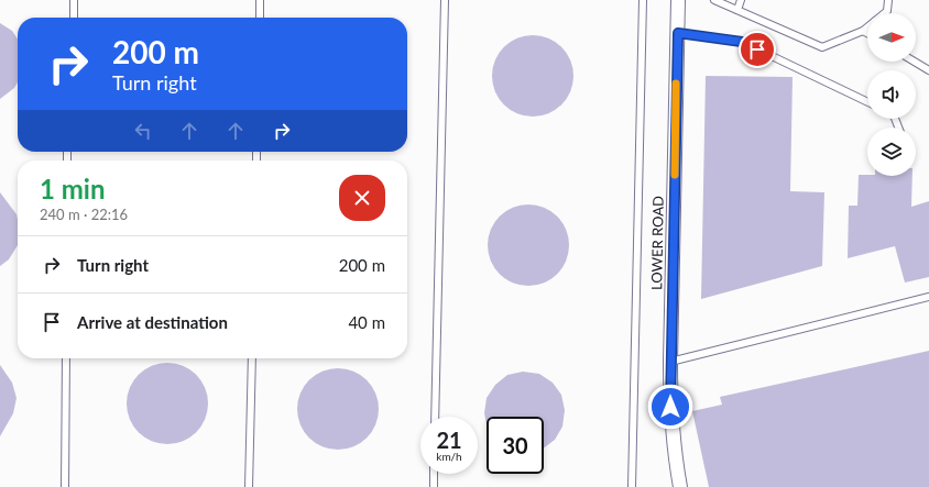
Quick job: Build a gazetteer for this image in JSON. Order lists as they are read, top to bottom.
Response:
{
  "streets": {
    "street": ["LOWER ROAD"]
  },
  "north": "right",
  "page": {
    "turn": ["200 m", "Turn right"],
    "heading": ["1 min", "240 m · 22:16"],
    "list": [
      {
        "name": "Turn right",
        "value": "200 m"
      },
      {
        "name": "Arrive at destination",
        "value": "40 m"
      }
    ],
    "speed": "21 km/h",
    "limit": "30"
  }
}
